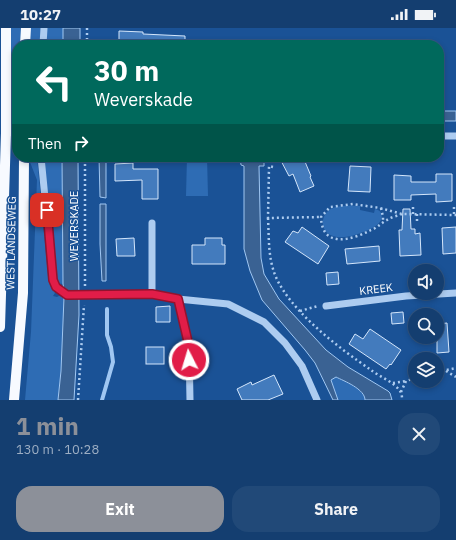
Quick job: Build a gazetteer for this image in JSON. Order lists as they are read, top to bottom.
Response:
{
  "streets": {
    "main road": ["WESTLANDSEWEG"],
    "street": ["WEVERSKADE", "KREEK"]
  },
  "page": {
    "status": "10:27",
    "turn": ["30 m", "Weverskade"],
    "then": "Then",
    "heading": ["1 min", "130 m · 10:28"],
    "buttons": ["Exit", "Share"]
  }
}
